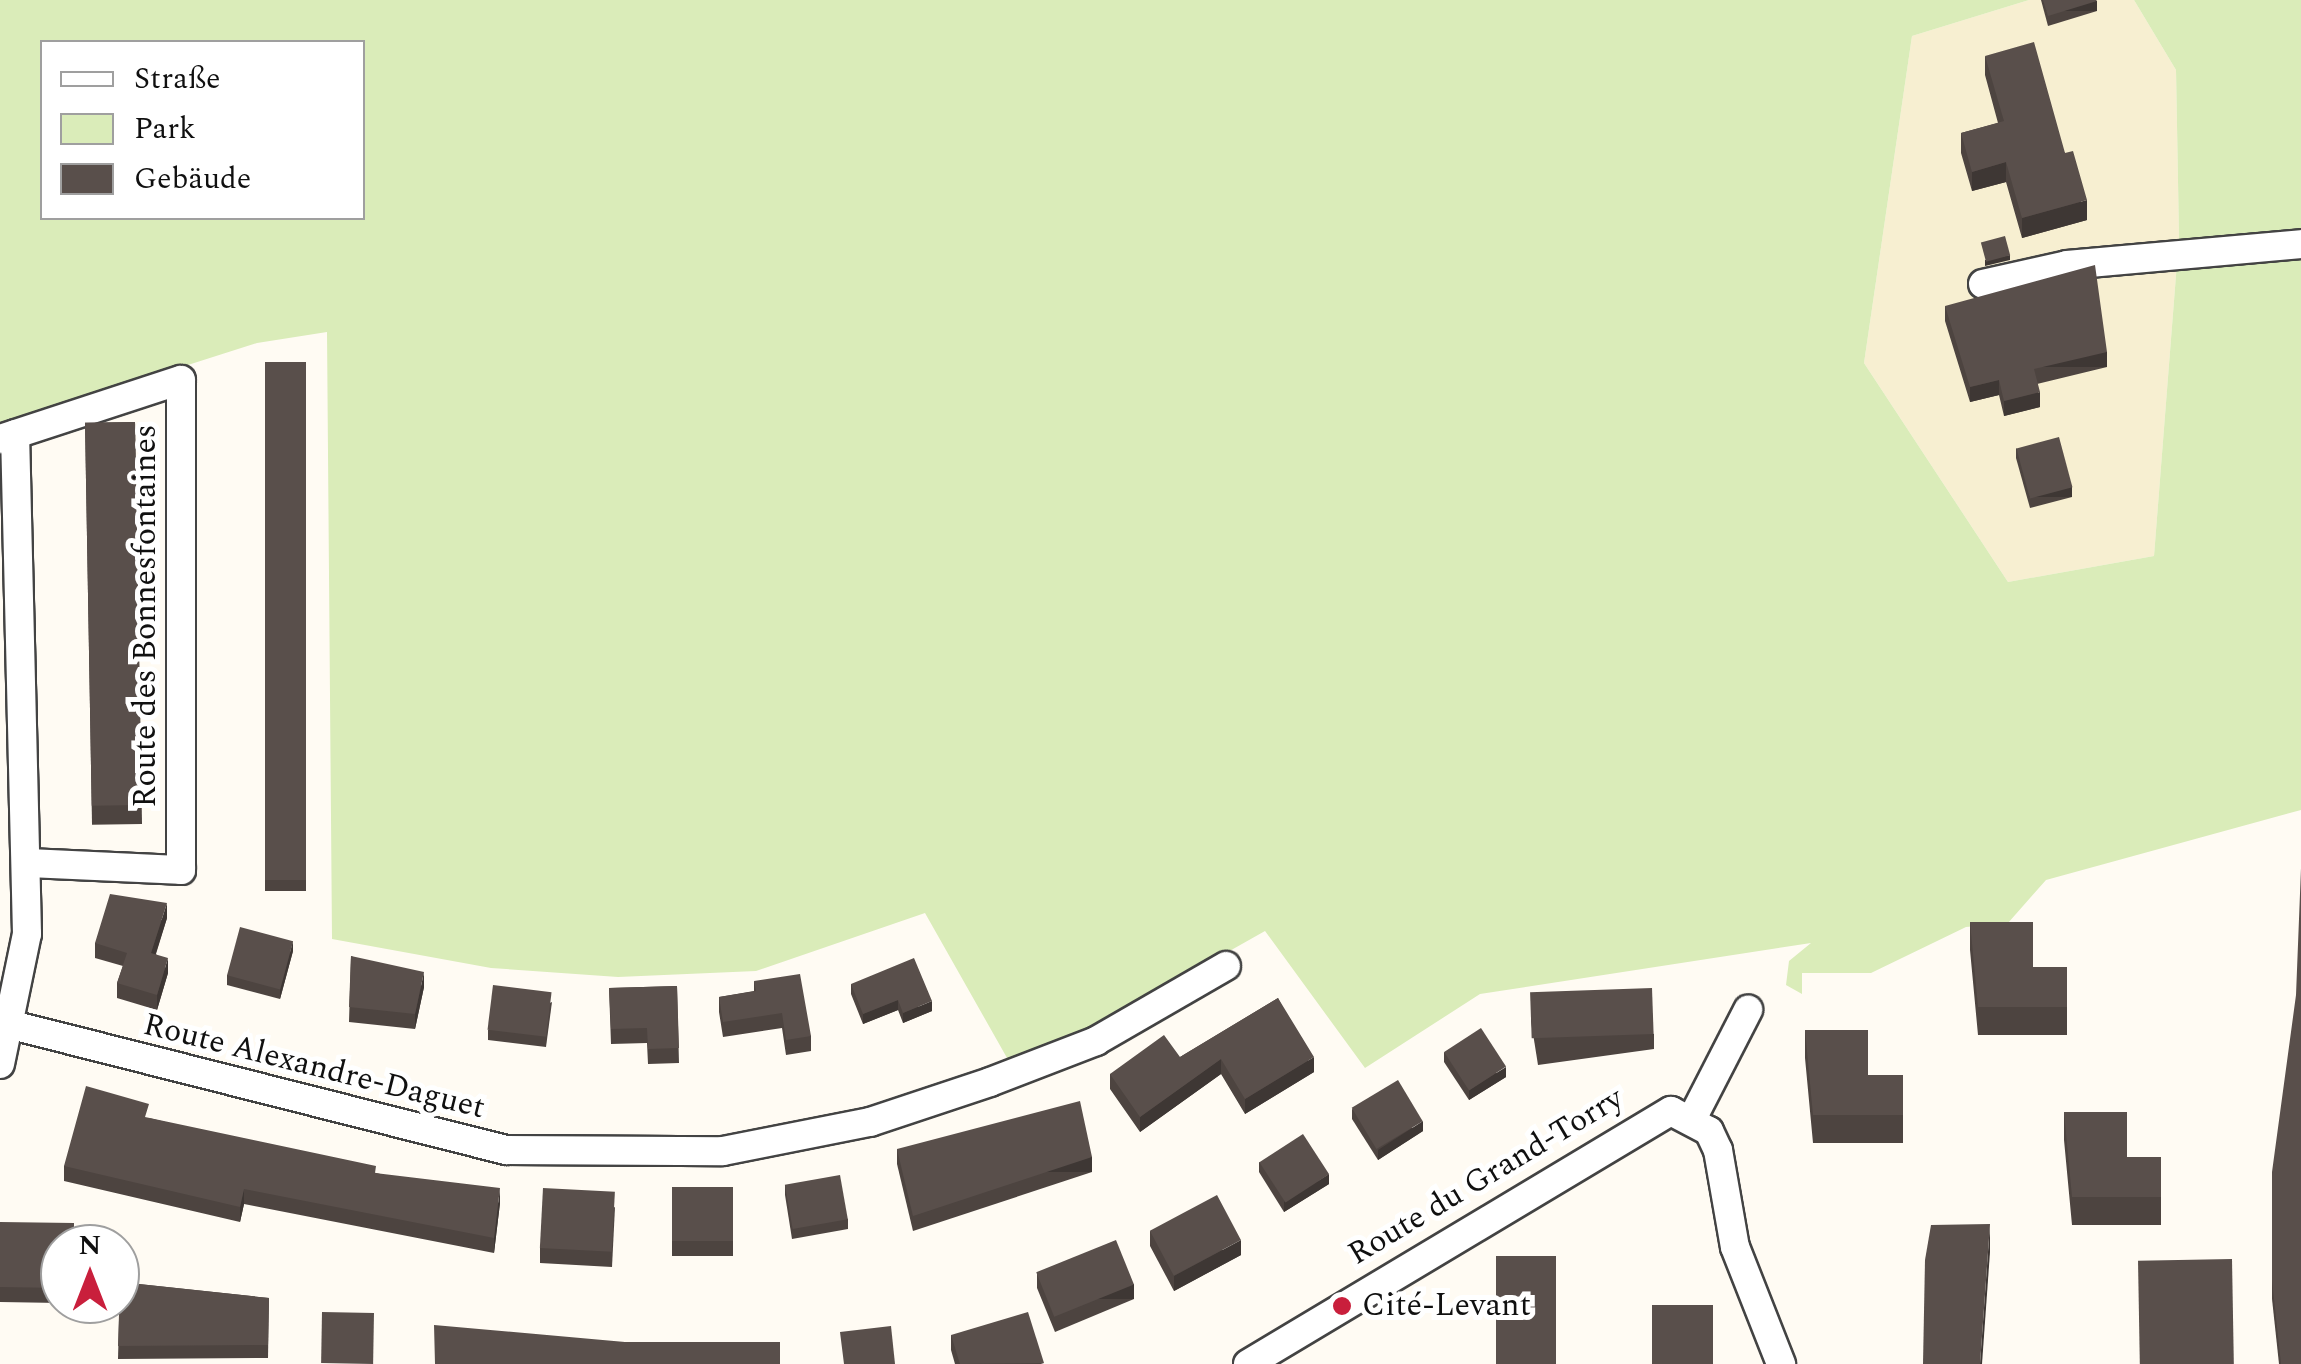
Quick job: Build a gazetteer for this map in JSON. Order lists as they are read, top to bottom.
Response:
{
  "streets": {
    "street": ["Route des Bonnesfontaines", "Route Alexandre-Daguet", "Route du Grand-Torry"]
  },
  "crossings": [
    ["Route des Bonnesfontaines", "Route Alexandre-Daguet"]
  ],
  "places": ["Cité-Levant"],
  "legend": ["Straße", "Park", "Gebäude"],
  "north": "top"
}
